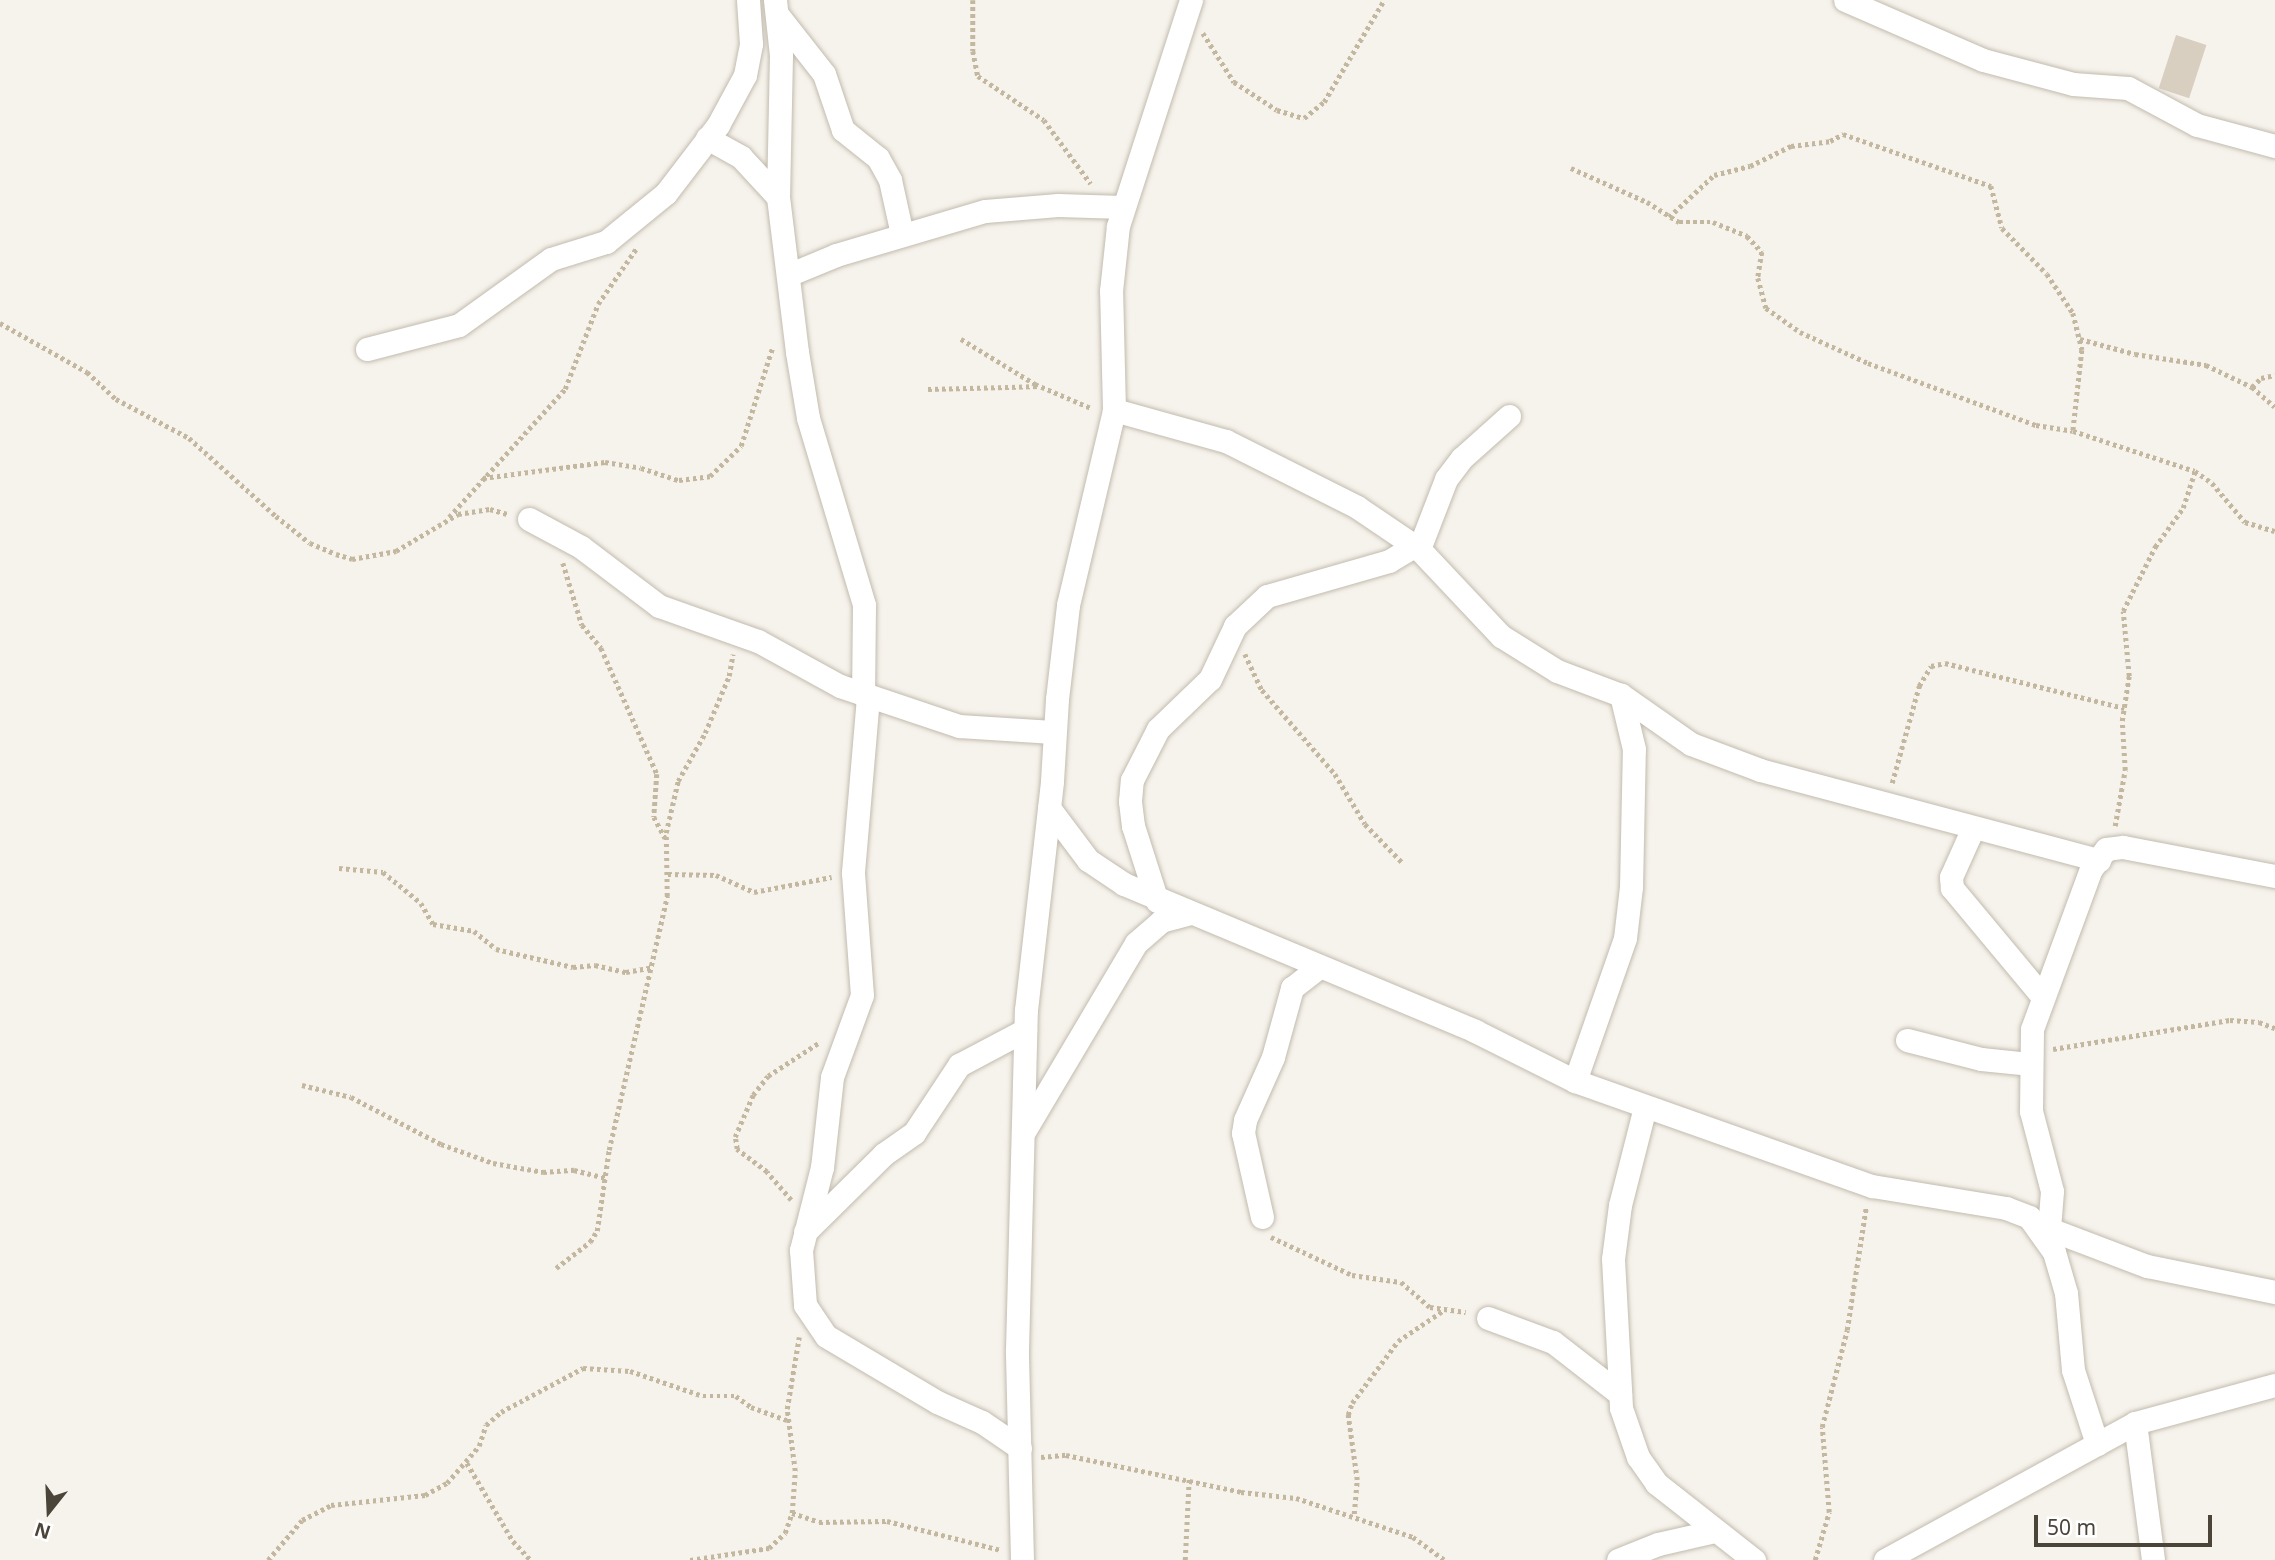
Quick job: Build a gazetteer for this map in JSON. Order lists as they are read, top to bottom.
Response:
{
  "scale_bar": "50 m",
  "north": "bottom"
}
